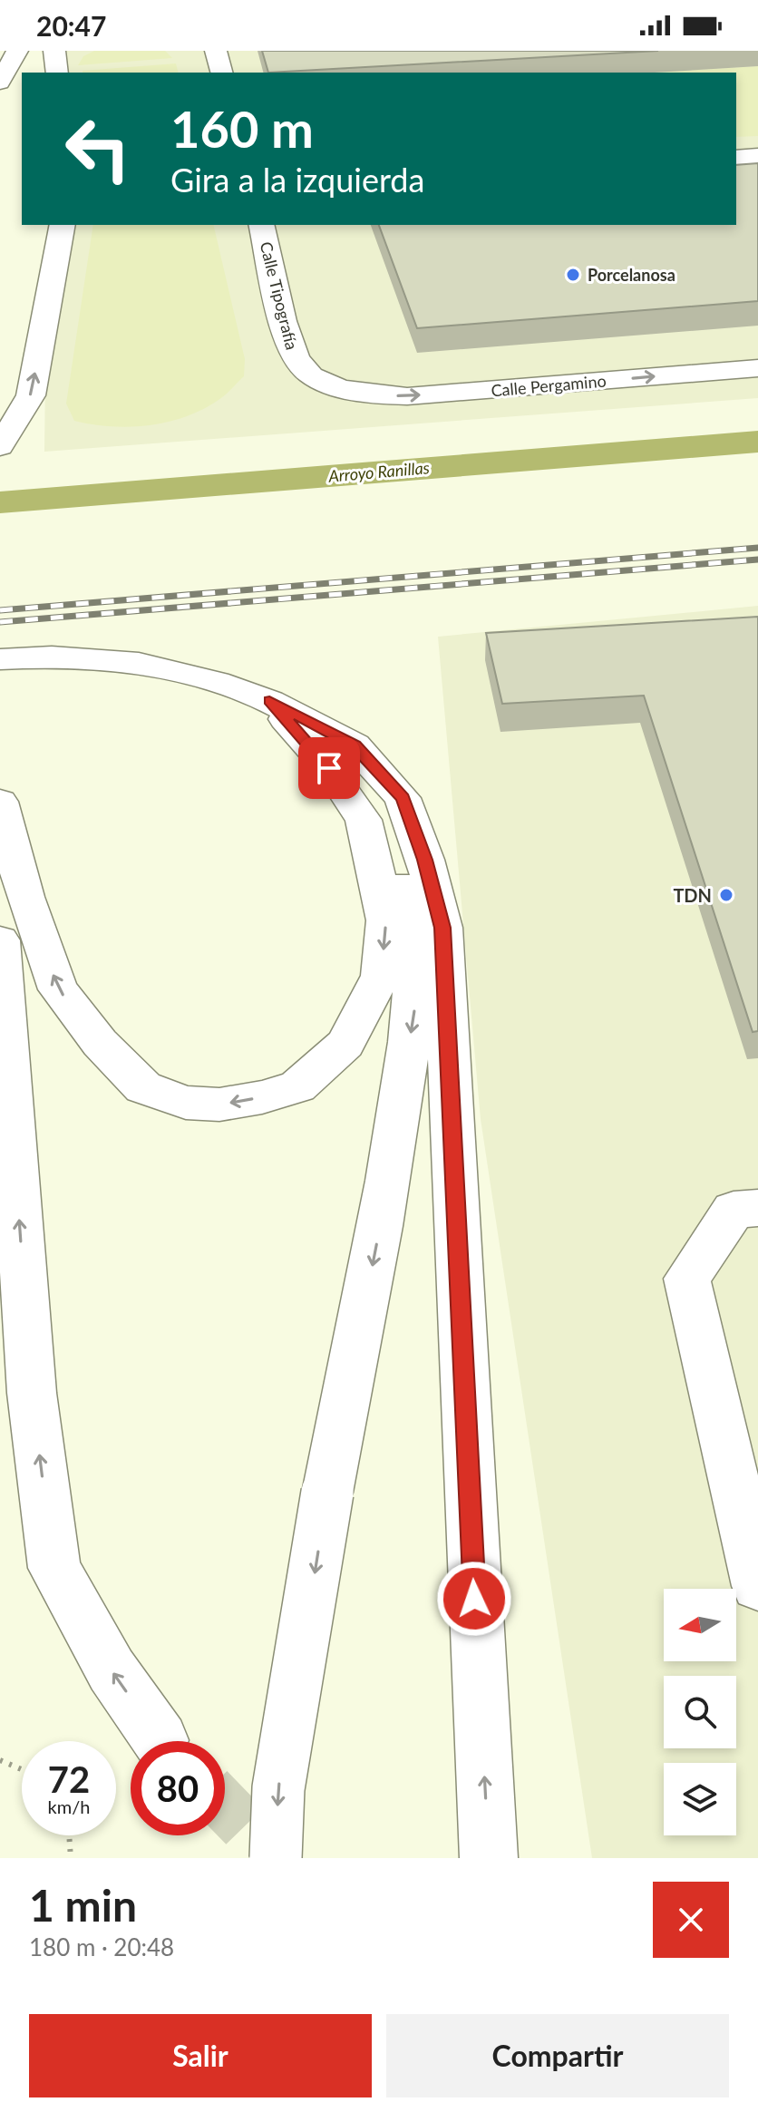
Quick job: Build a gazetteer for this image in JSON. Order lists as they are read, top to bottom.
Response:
{
  "streets": {
    "main road": ["Calle Tipografía", "Calle Pergamino"]
  },
  "crossings": [
    ["Calle Tipografía", "Calle Pergamino"]
  ],
  "one_way": ["Calle Pergamino"],
  "water": ["Arroyo Ranillas"],
  "places": ["Porcelanosa", "TDN"],
  "north": "left",
  "page": {
    "status": "20:47",
    "turn": ["160 m", "Gira a la izquierda"],
    "speed": "72 km/h",
    "limit": "80",
    "heading": ["1 min", "180 m · 20:48"],
    "buttons": ["Salir", "Compartir"]
  }
}
